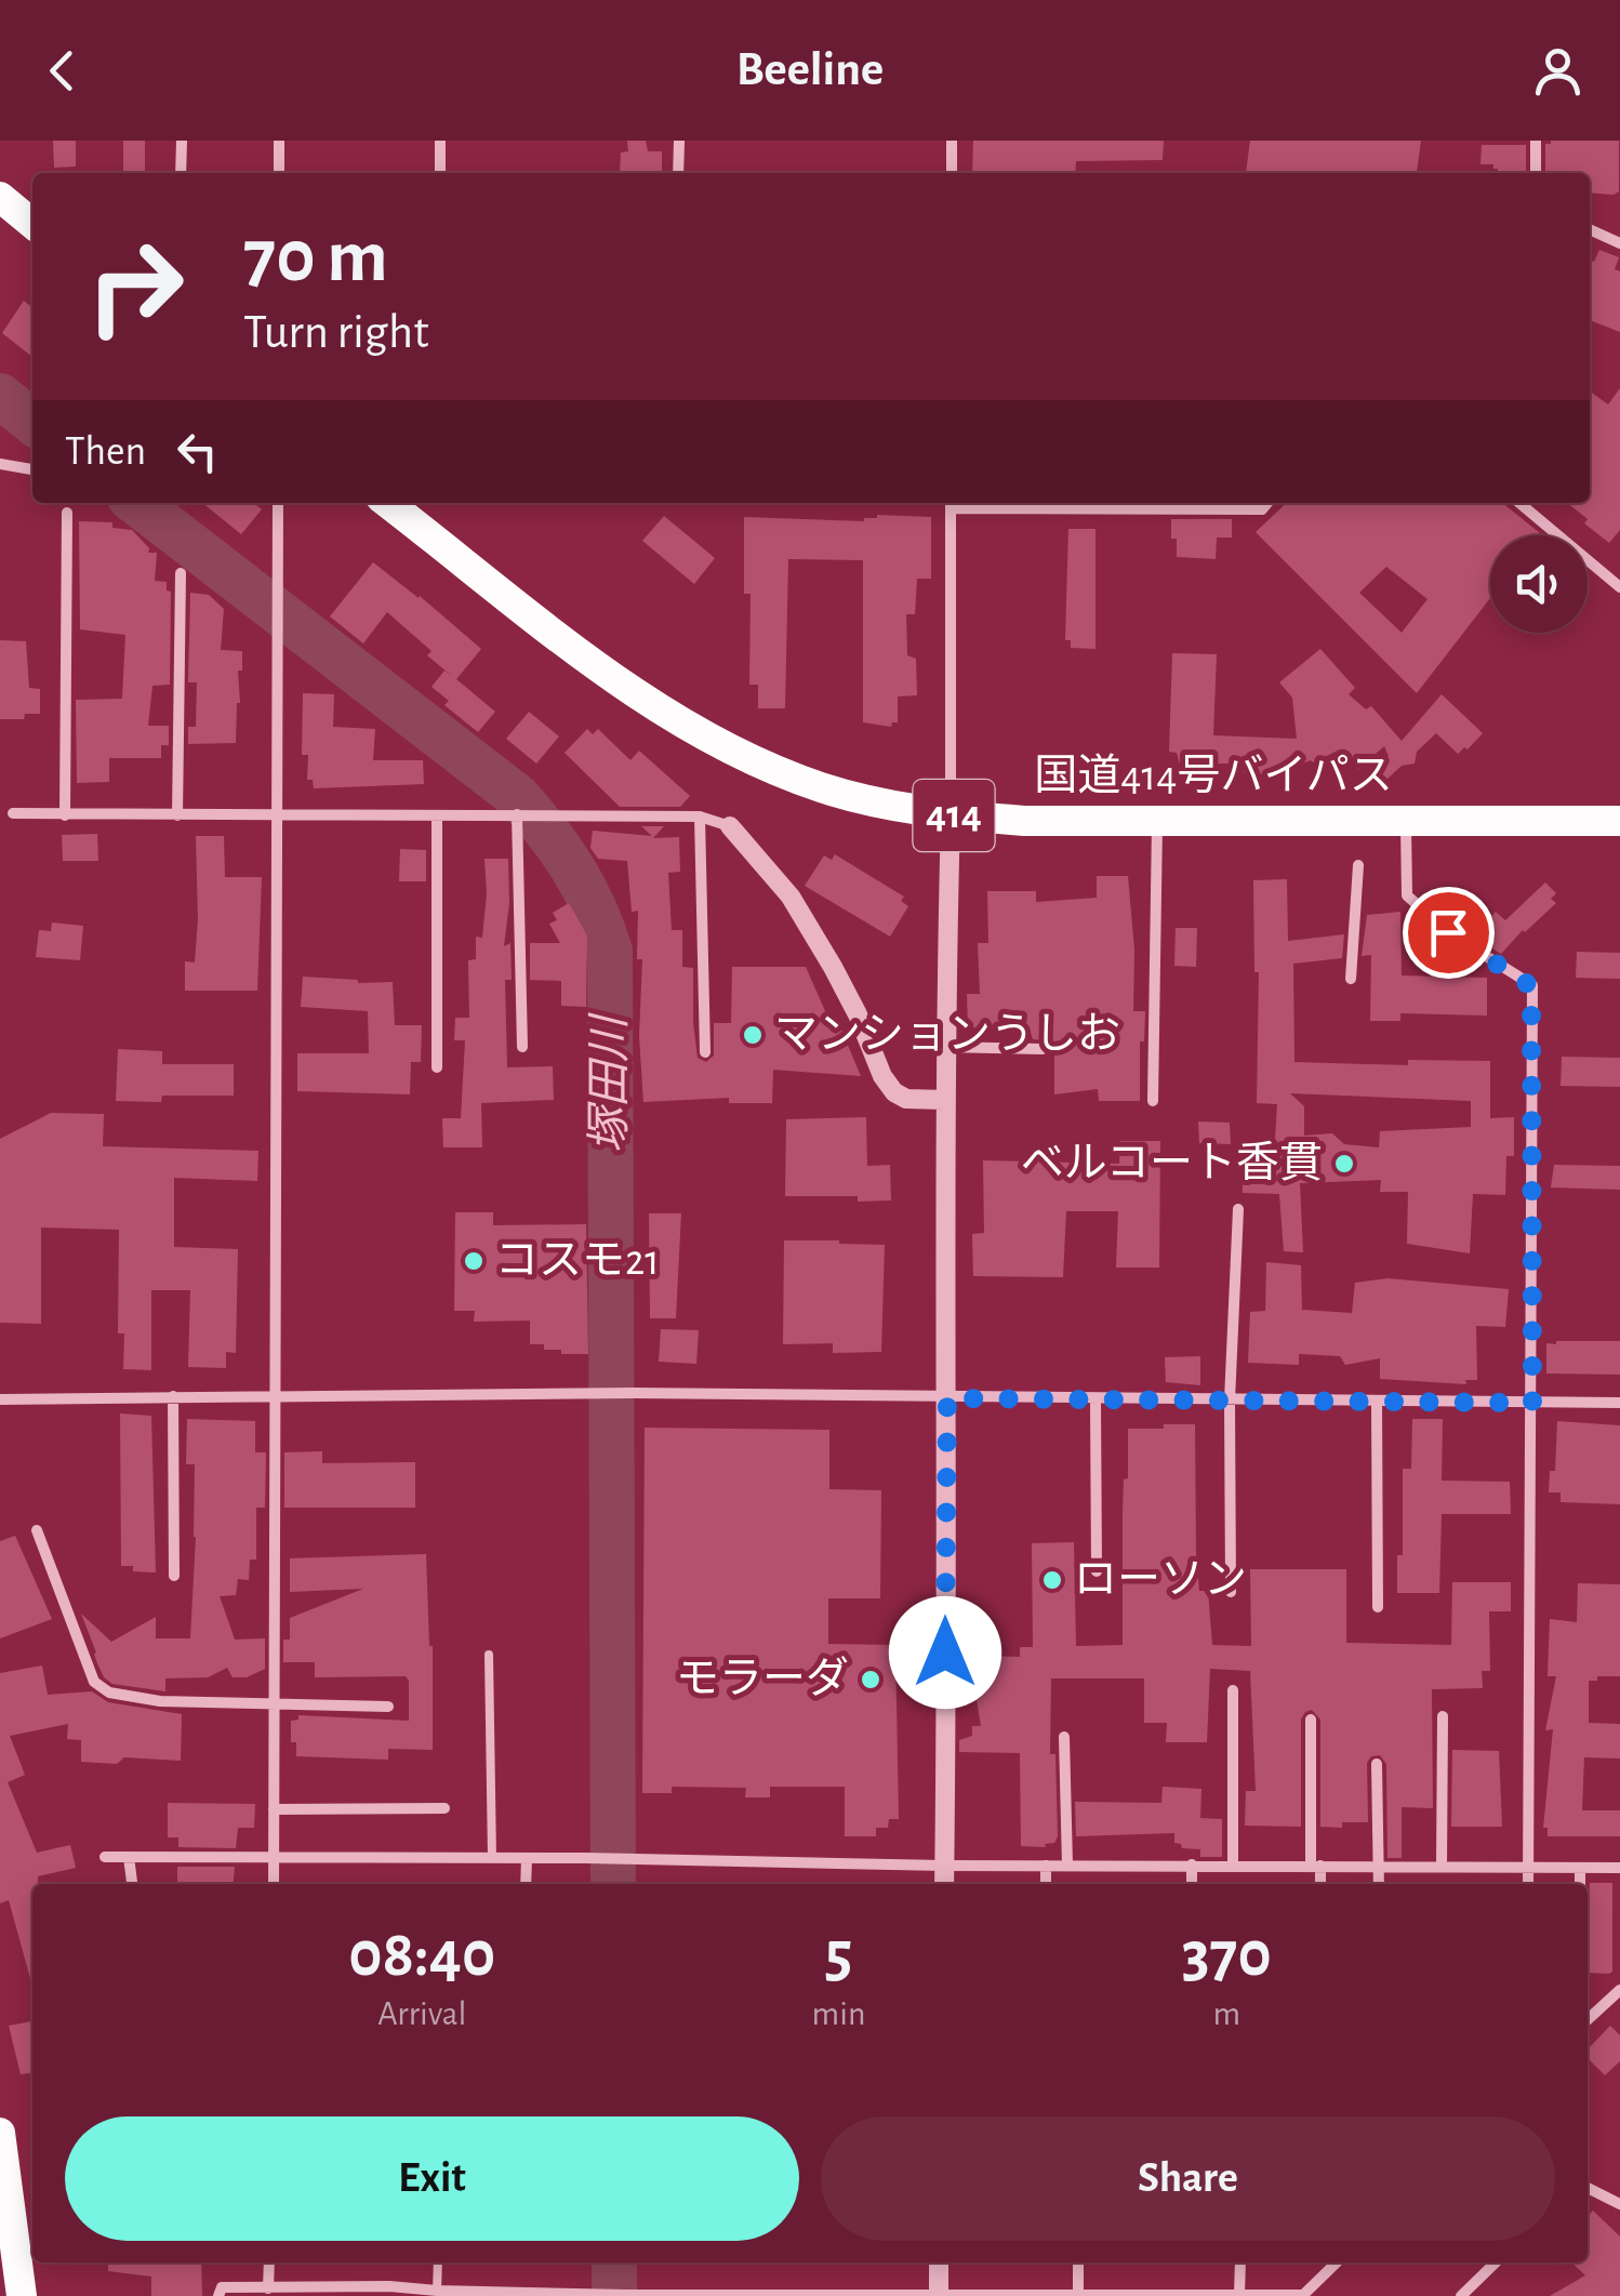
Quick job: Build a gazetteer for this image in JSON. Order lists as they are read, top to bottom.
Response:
{
  "streets": {
    "highway": ["国道414号バイパス", "414"]
  },
  "water": ["塚田川"],
  "places": [
    "マンションうしお",
    "ベルコート香貫",
    "コスモ21",
    "ローソン",
    "モラーダ"
  ],
  "page": {
    "header": "Beeline",
    "turn": ["70 m", "Turn right"],
    "then": "Then",
    "eta": [
      "08:40",
      "Arrival",
      "5",
      "min",
      "370",
      "m"
    ],
    "buttons": ["Exit", "Share"]
  }
}
